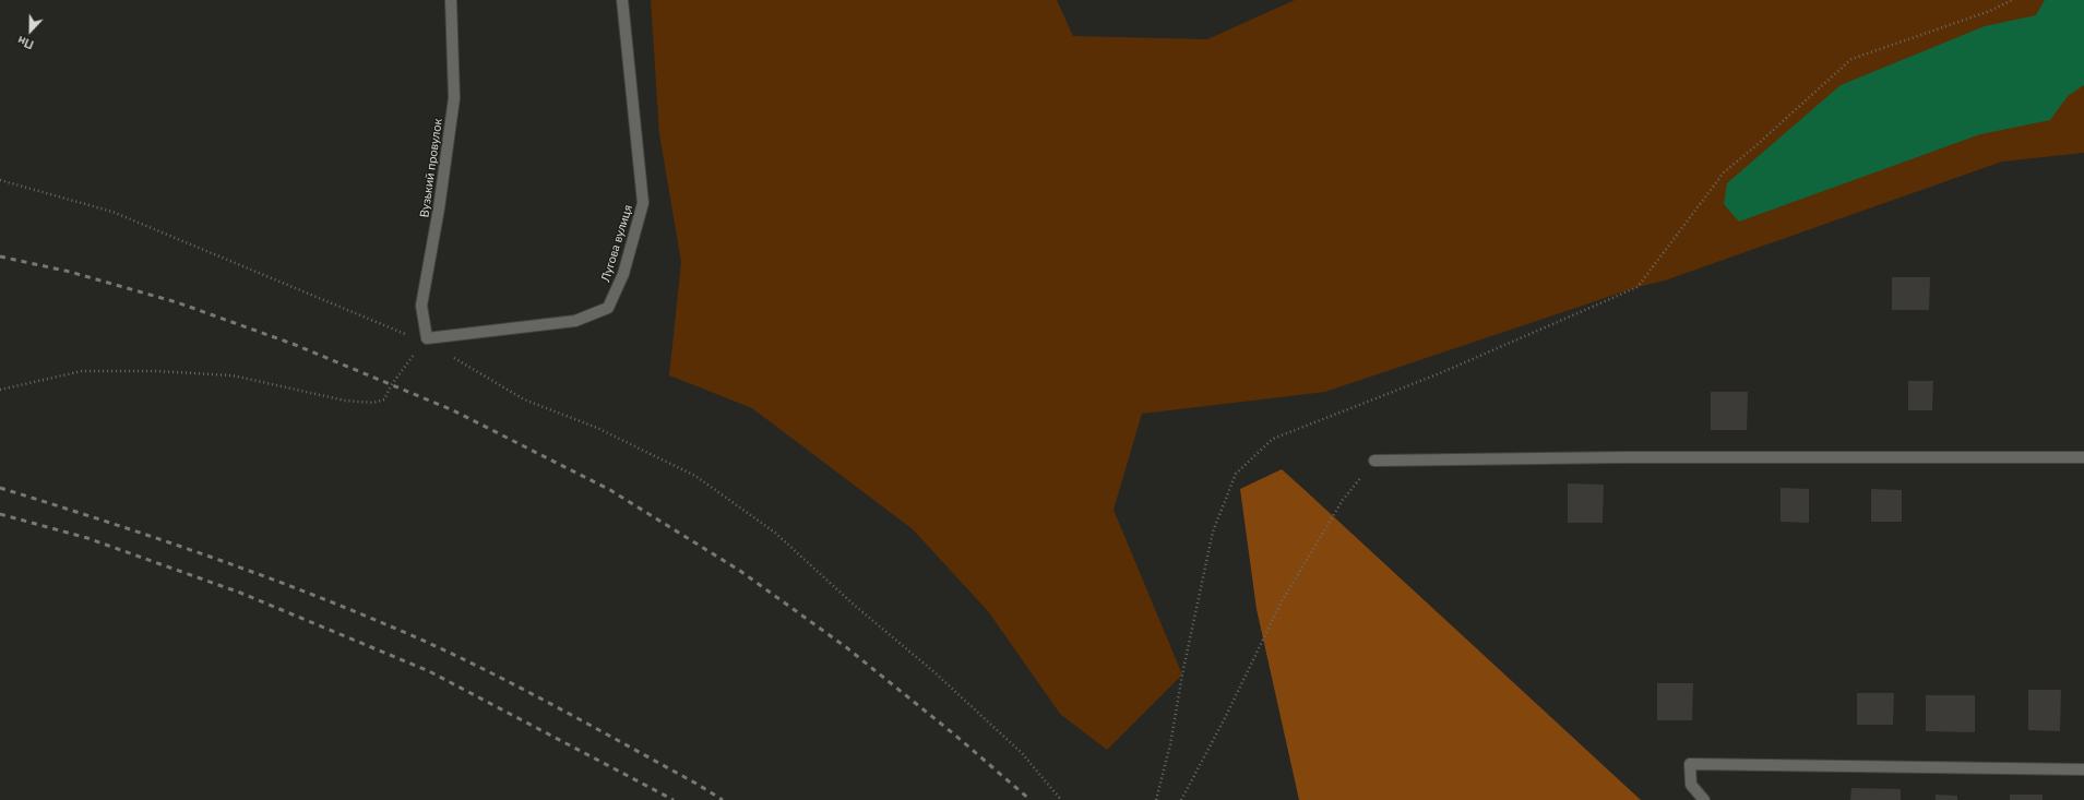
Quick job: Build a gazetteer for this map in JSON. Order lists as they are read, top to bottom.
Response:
{
  "streets": {
    "street": ["Вузький провулок", "Лугова вулиця"]
  },
  "crossings": [
    ["Вузький провулок", "Лугова вулиця"]
  ],
  "north": "bottom"
}
